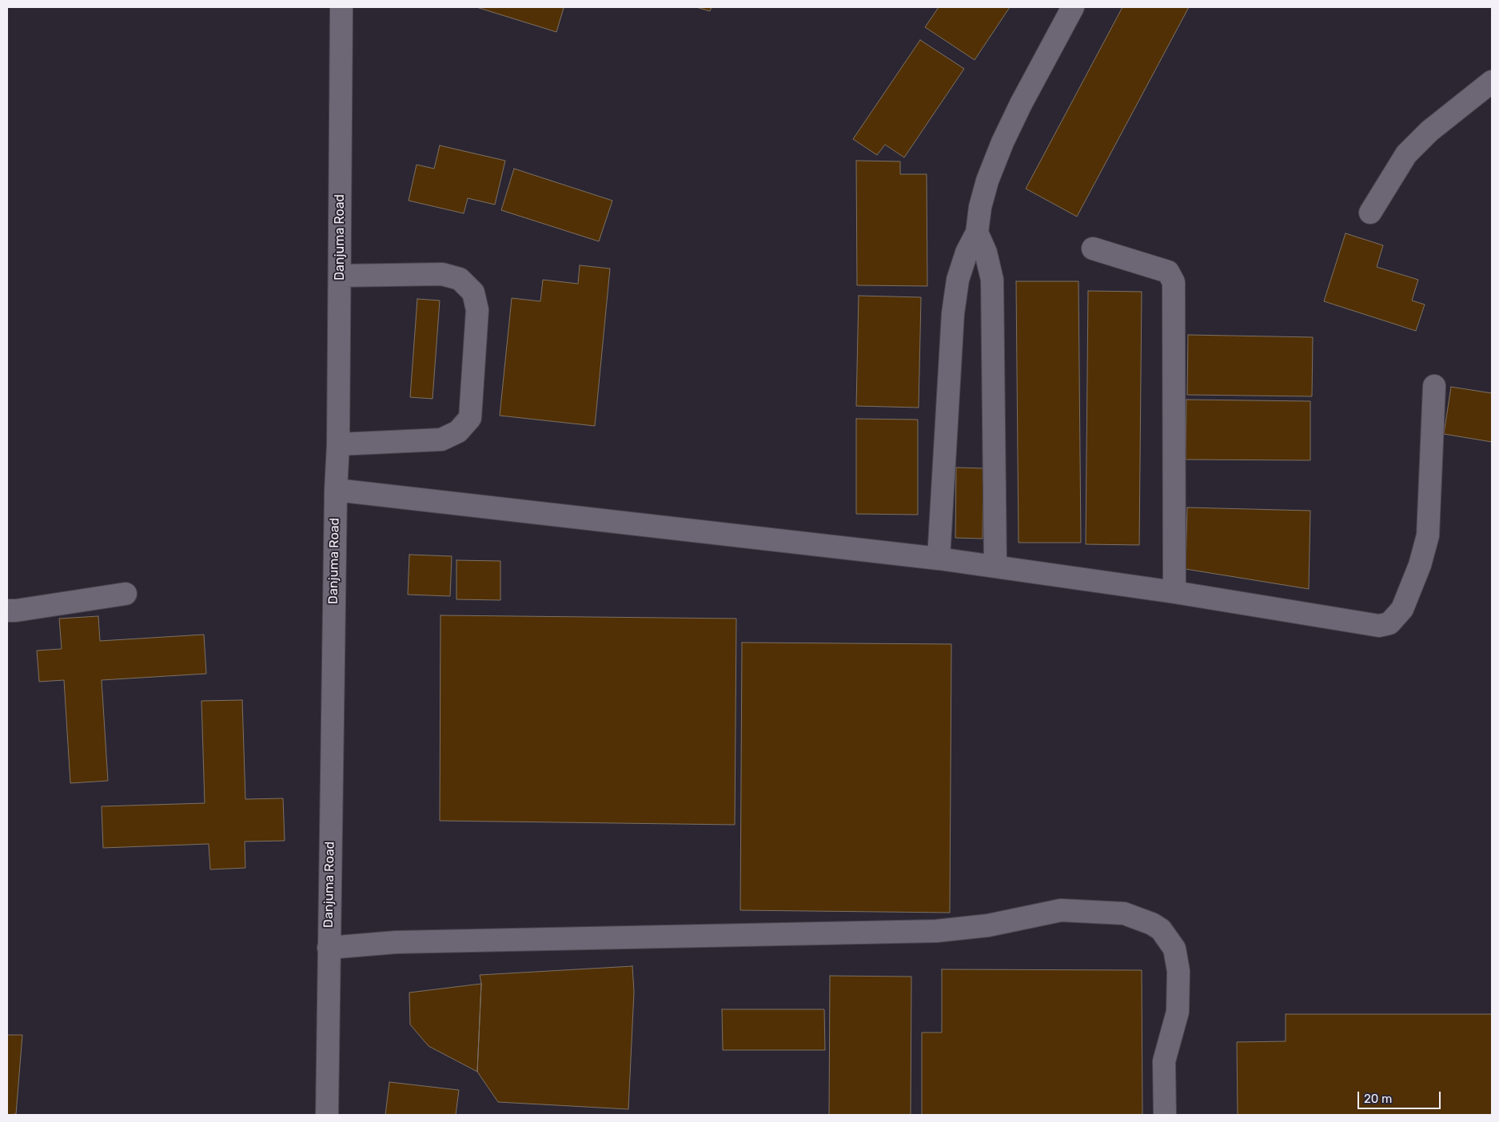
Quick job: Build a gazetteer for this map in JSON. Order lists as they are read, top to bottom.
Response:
{
  "streets": {
    "street": ["Danjuma Road"]
  },
  "scale_bar": "20 m"
}
